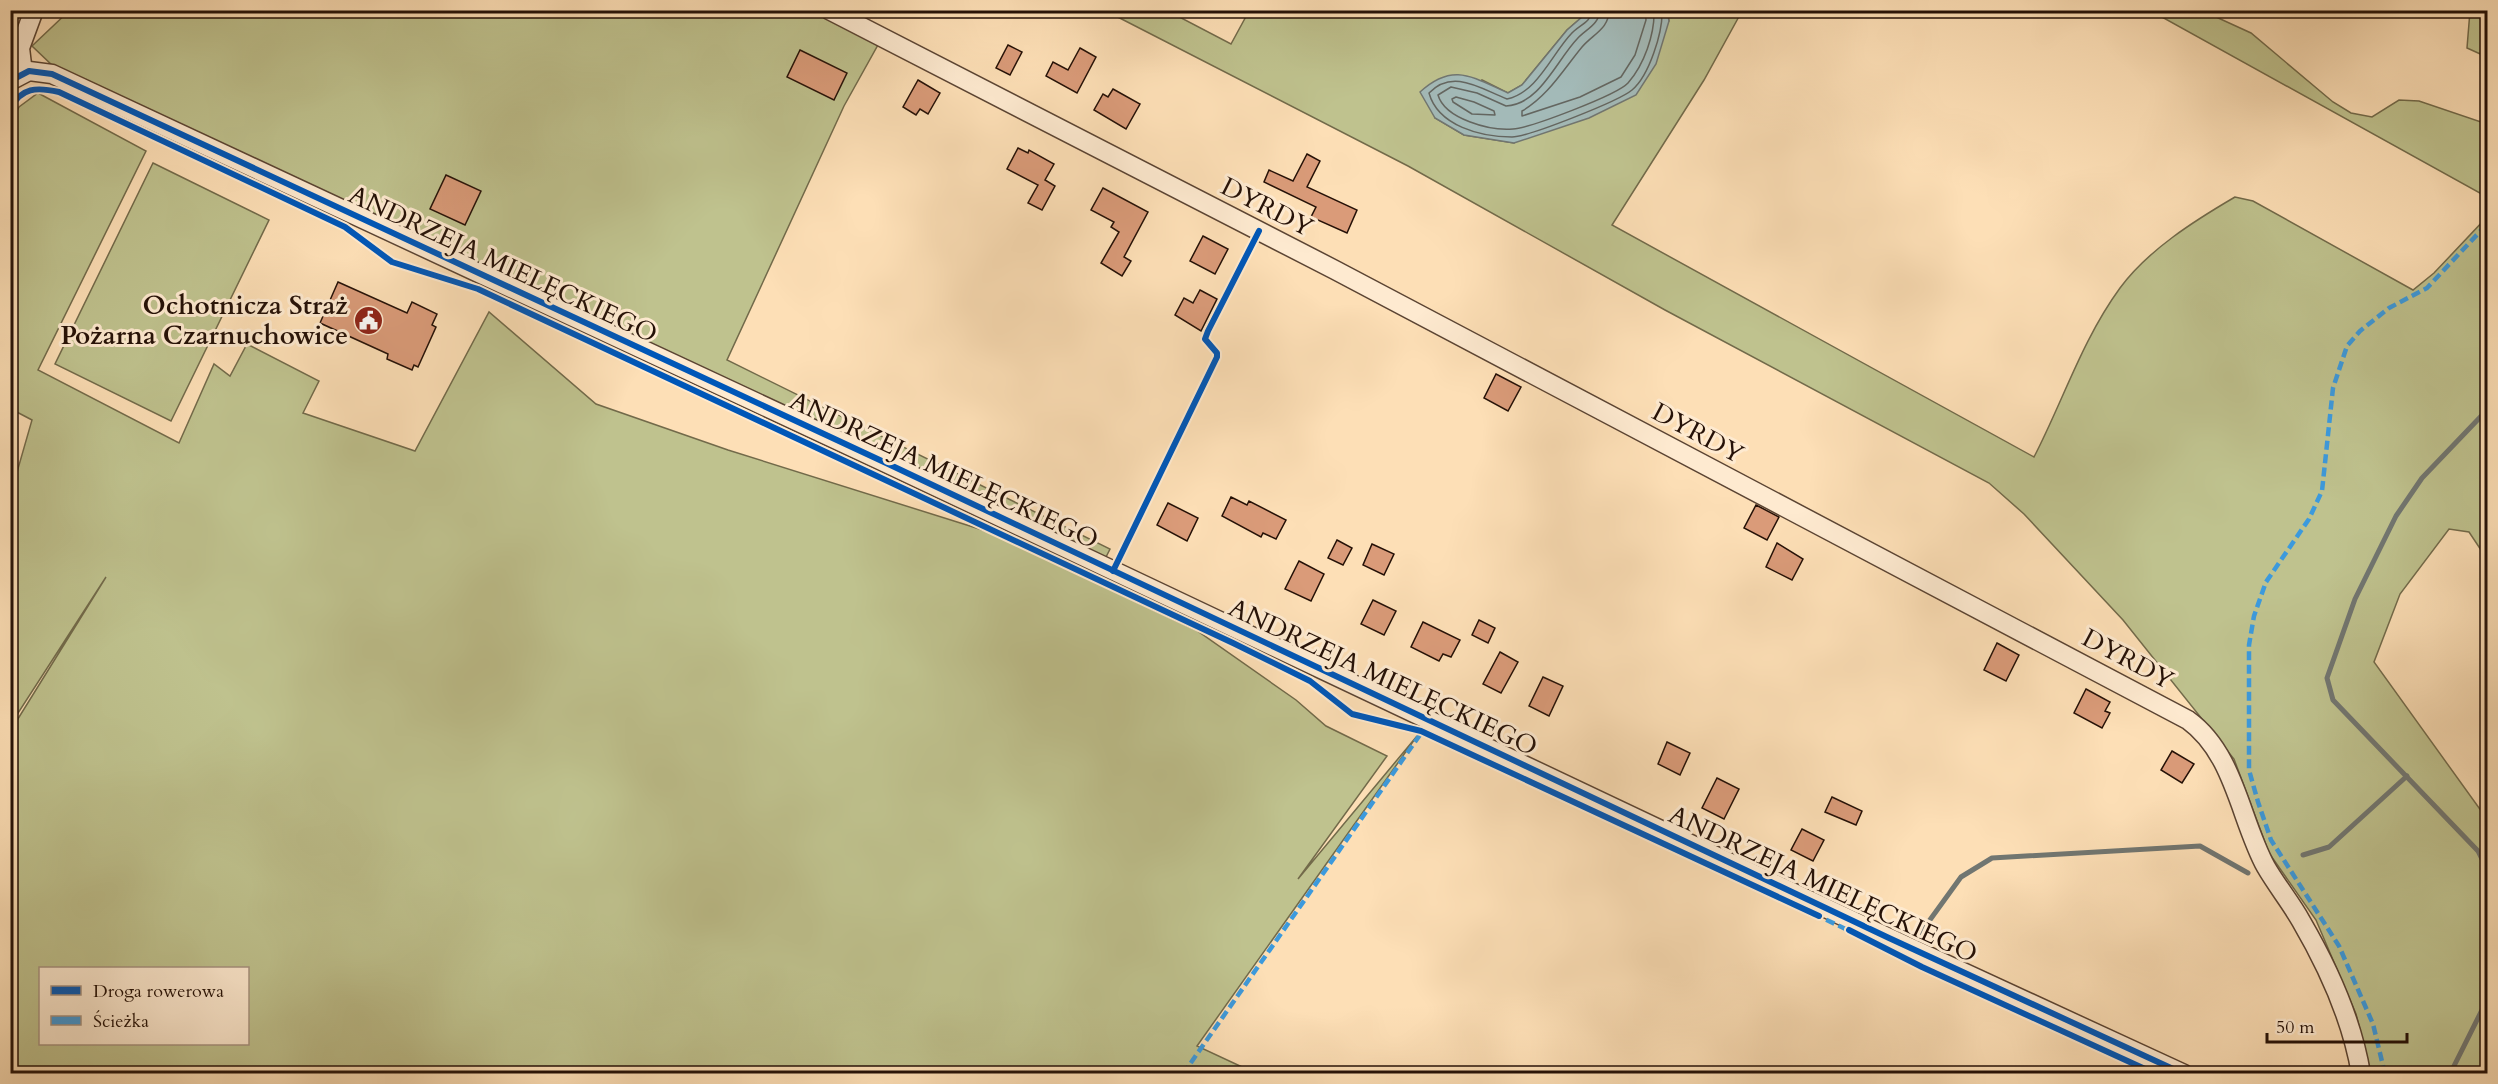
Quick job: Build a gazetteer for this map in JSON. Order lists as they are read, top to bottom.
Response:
{
  "streets": {
    "street": ["DYRDY", "ANDRZEJA MIELĘCKIEGO"]
  },
  "places": {
    "public building": ["Ochotnicza Straż Pożarna Czarnuchowice"]
  },
  "legend": ["Droga rowerowa", "Ścieżka"],
  "scale_bar": "50 m"
}
